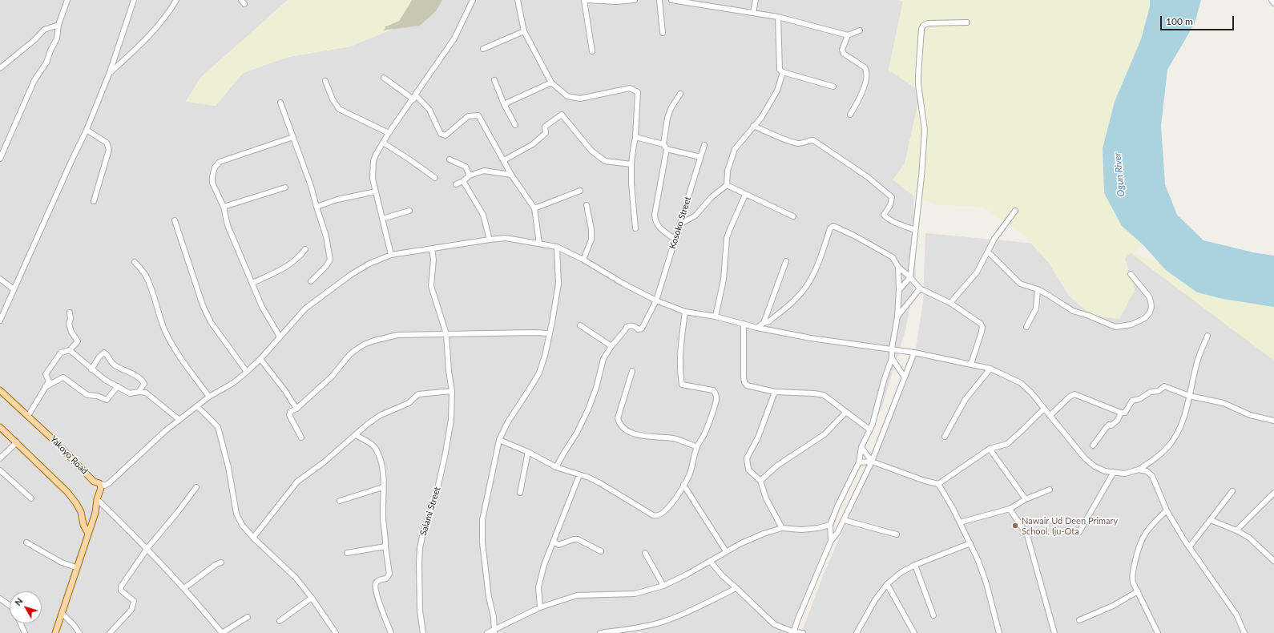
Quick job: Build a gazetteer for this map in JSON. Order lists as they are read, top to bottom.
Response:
{
  "streets": {
    "main road": ["Yakoyo Road"],
    "street": ["Kosoko Street", "Salami Street"]
  },
  "water": ["Ogun River"],
  "places": ["Nawair Ud Deen Primary School, Iju-Ota"],
  "scale_bar": "100 m",
  "north": "top left"
}
